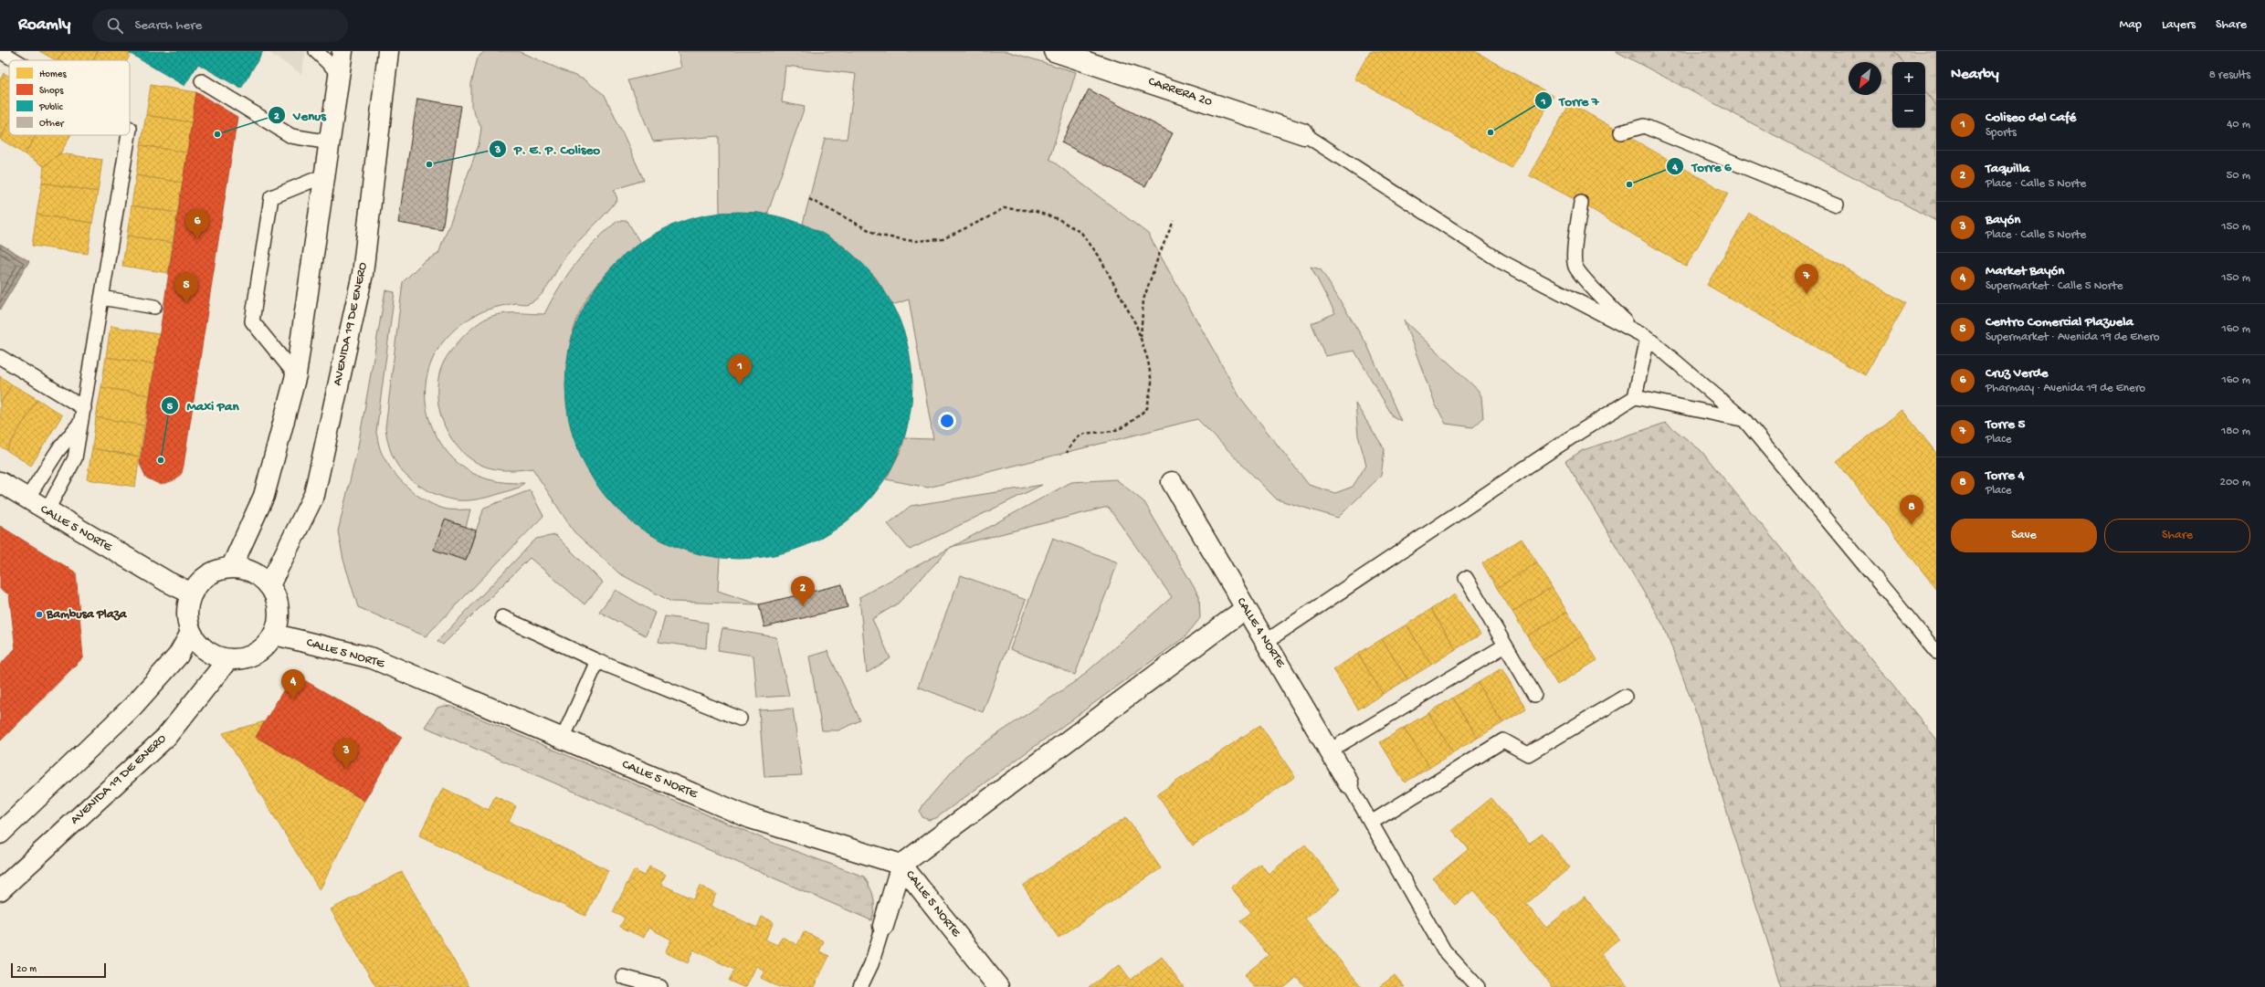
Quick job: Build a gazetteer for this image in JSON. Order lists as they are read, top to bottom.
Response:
{
  "streets": {
    "street": [
      "CARRERA 20",
      "AVENIDA 19 DE ENERO",
      "CALLE 5 NORTE",
      "CALLE 4 NORTE"
    ]
  },
  "crossings": [
    ["AVENIDA 19 DE ENERO", "CALLE 5 NORTE"]
  ],
  "places": [
    "Torre 7",
    "Venus",
    "P. E. P. Coliseo",
    "Torre 6",
    "Maxi Pan",
    "Bambusa Plaza"
  ],
  "legend": [
    "Homes",
    "Shops",
    "Public",
    "Other"
  ],
  "scale_bar": "20 m",
  "north": "bottom left",
  "page": {
    "header": "Roamly",
    "search": "Search here",
    "nav": ["Map", "Layers", "Share"],
    "heading": ["Nearby", "8 results"],
    "map_buttons": ["+", "−"],
    "list": [
      {
        "mark": "1",
        "name": "Coliseo del Café",
        "note": "Sports",
        "value": "40 m"
      },
      {
        "mark": "2",
        "name": "Taquilla",
        "note": "Place · Calle 5 Norte",
        "value": "50 m"
      },
      {
        "mark": "3",
        "name": "Bayón",
        "note": "Place · Calle 5 Norte",
        "value": "150 m"
      },
      {
        "mark": "4",
        "name": "Market Bayón",
        "note": "Supermarket · Calle 5 Norte",
        "value": "150 m"
      },
      {
        "mark": "5",
        "name": "Centro Comercial Plazuela",
        "note": "Supermarket · Avenida 19 de Enero",
        "value": "160 m"
      },
      {
        "mark": "6",
        "name": "Cruz Verde",
        "note": "Pharmacy · Avenida 19 de Enero",
        "value": "160 m"
      },
      {
        "mark": "7",
        "name": "Torre 5",
        "note": "Place",
        "value": "180 m"
      },
      {
        "mark": "8",
        "name": "Torre 4",
        "note": "Place",
        "value": "200 m"
      }
    ],
    "pins": [
      "6",
      "7",
      "5",
      "1",
      "8",
      "2",
      "4",
      "3"
    ],
    "buttons": ["Save", "Share"],
    "scale": "20 m"
  }
}
